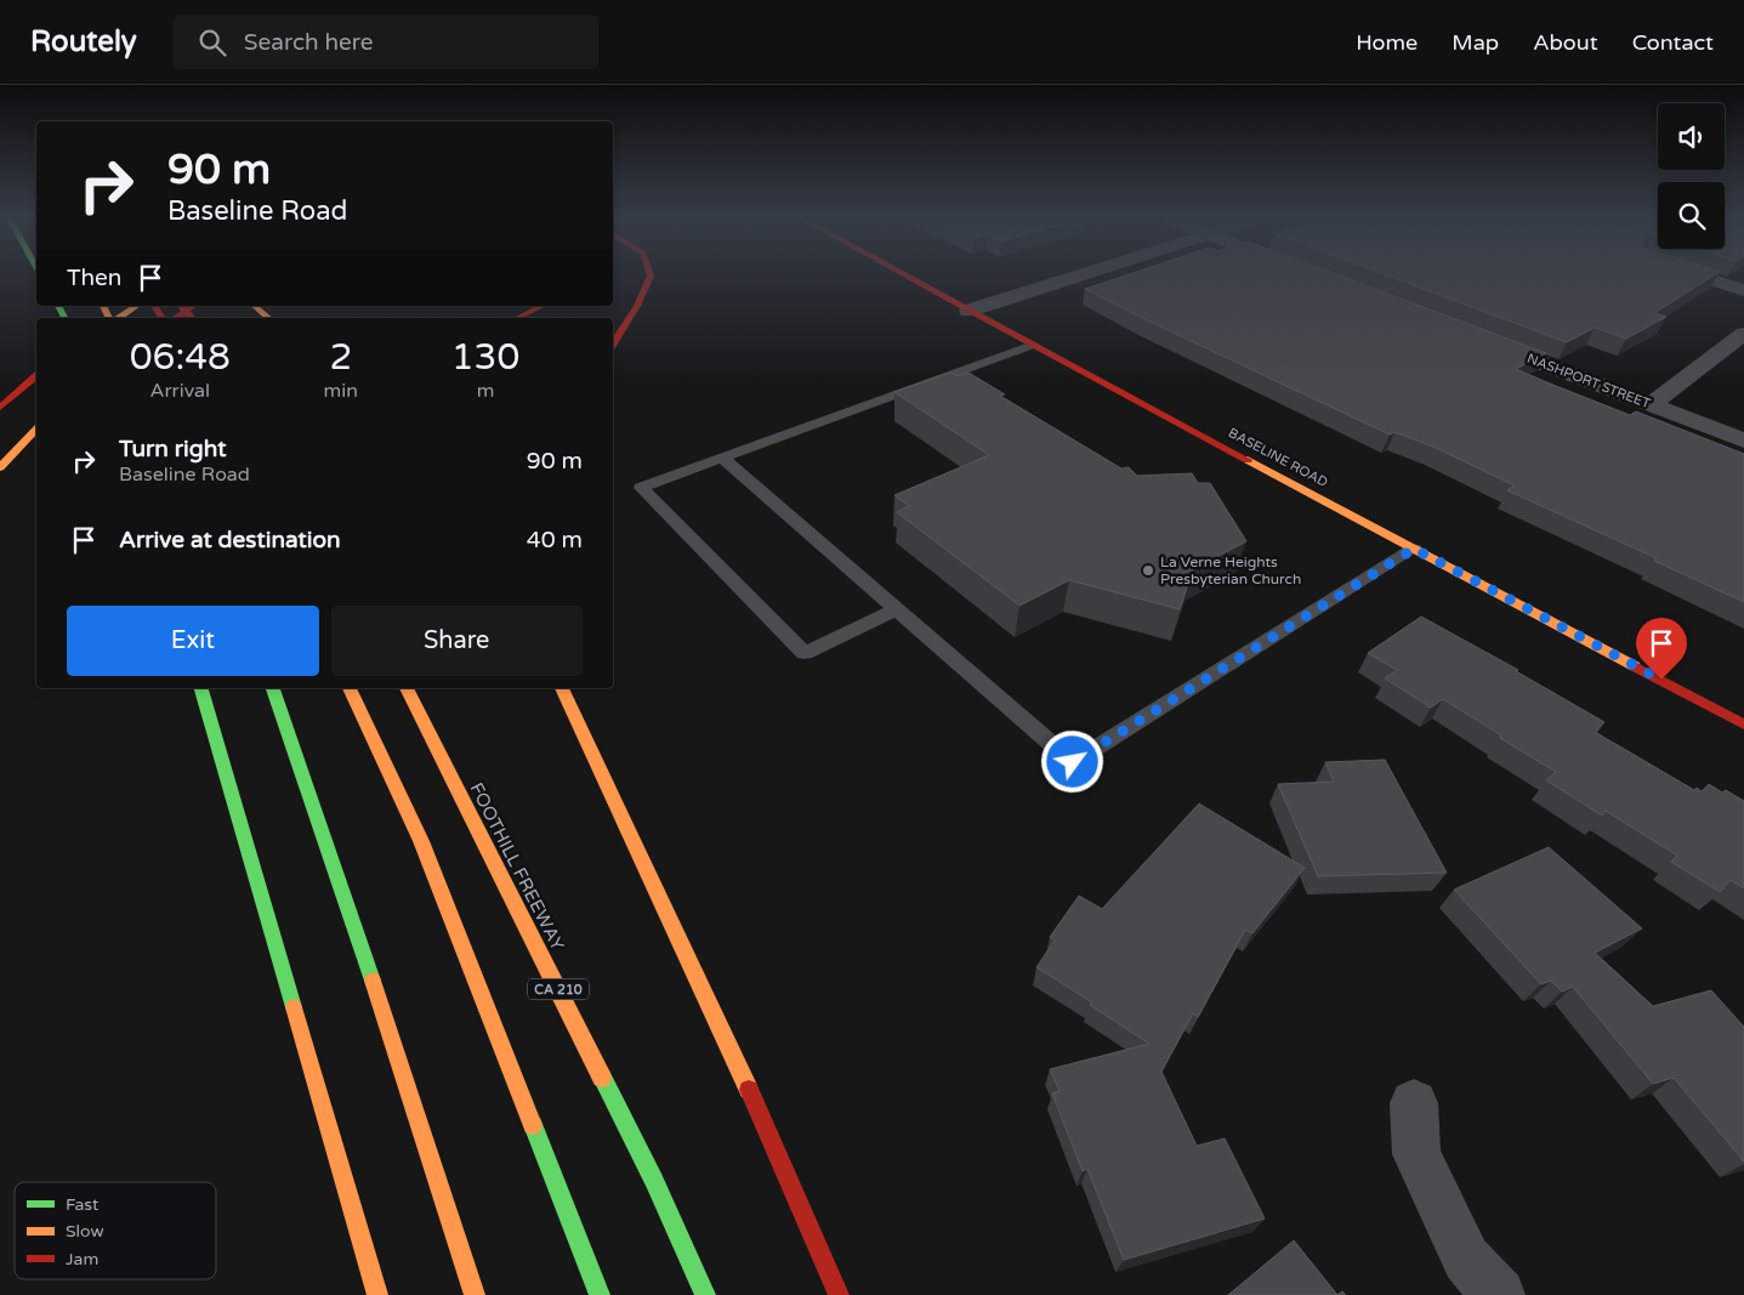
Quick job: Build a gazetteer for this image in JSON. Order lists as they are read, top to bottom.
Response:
{
  "streets": {
    "main road": ["BASELINE ROAD", "FOOTHILL FREEWAY", "CA 210"],
    "street": ["NASHPORT STREET"]
  },
  "places": ["La Verne Heights Presbyterian Church"],
  "legend": ["Fast", "Slow", "Jam"],
  "page": {
    "header": "Routely",
    "search": "Search here",
    "nav": [
      "Home",
      "Map",
      "About",
      "Contact"
    ],
    "turn": ["90 m", "Baseline Road"],
    "then": "Then",
    "eta": [
      "06:48",
      "Arrival",
      "2",
      "min",
      "130",
      "m"
    ],
    "list": [
      {
        "name": "Turn right",
        "note": "Baseline Road",
        "value": "90 m"
      },
      {
        "name": "Arrive at destination",
        "value": "40 m"
      }
    ],
    "buttons": ["Exit", "Share"]
  }
}
